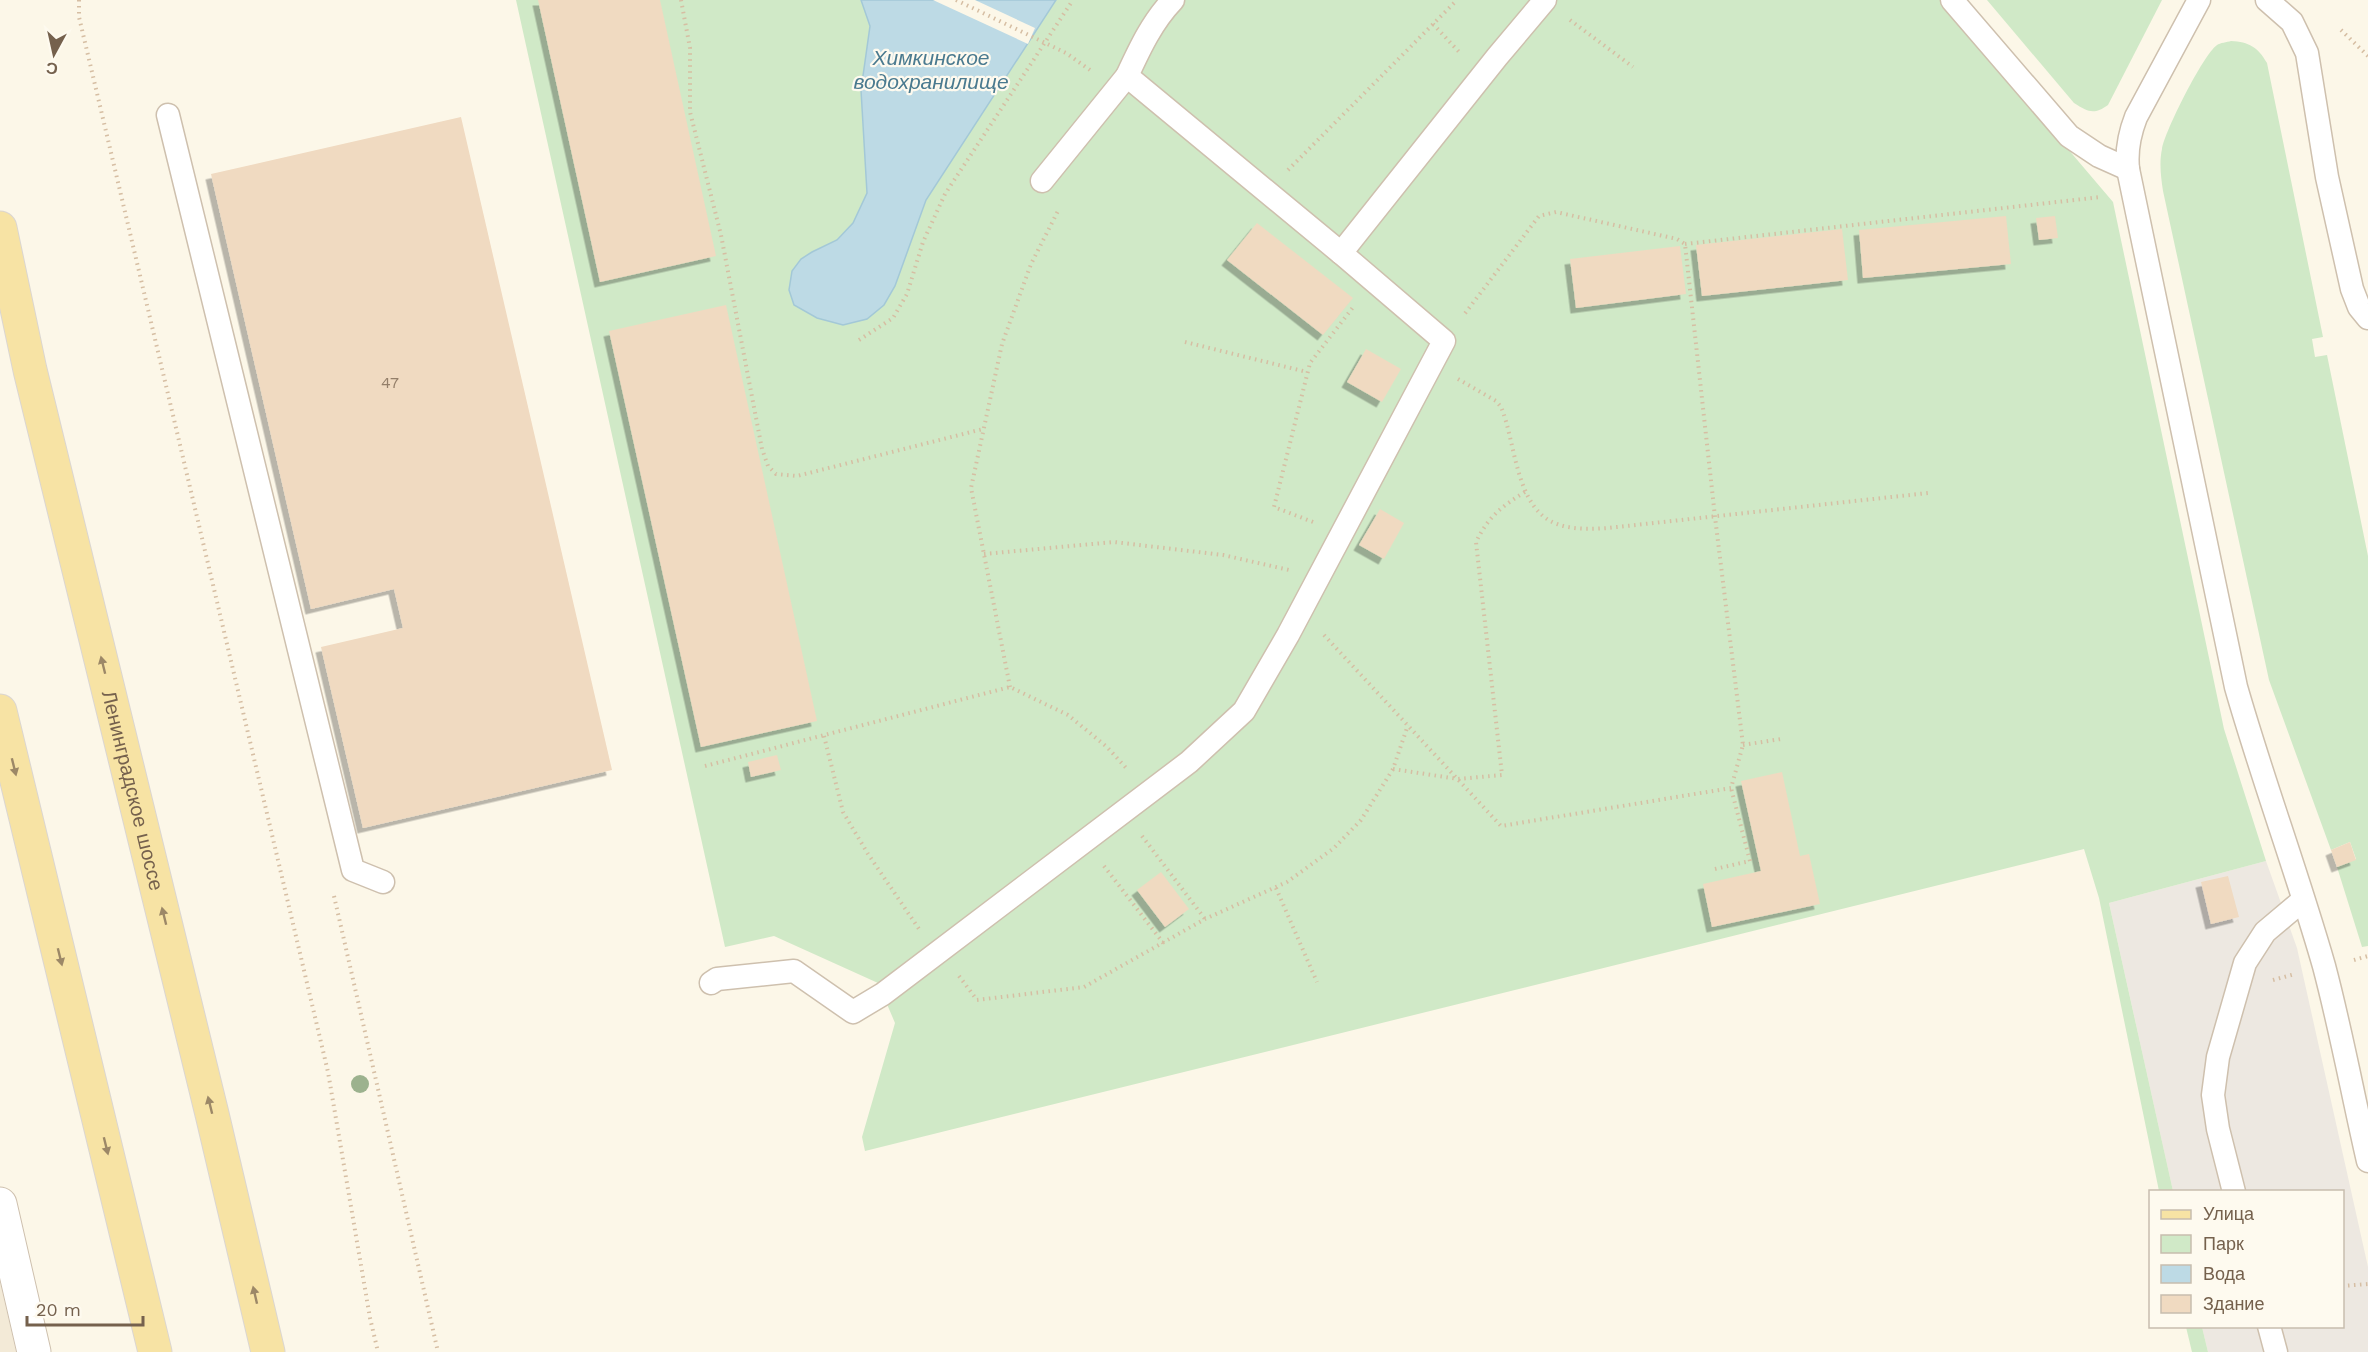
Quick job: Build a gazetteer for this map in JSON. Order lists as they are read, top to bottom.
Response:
{
  "streets": {
    "main road": ["Ленинградское шоссе"]
  },
  "water": ["Химкинское водохранилище"],
  "house_numbers": ["47"],
  "legend": [
    "Улица",
    "Парк",
    "Вода",
    "Здание"
  ],
  "scale_bar": "20 m",
  "north": "bottom"
}
